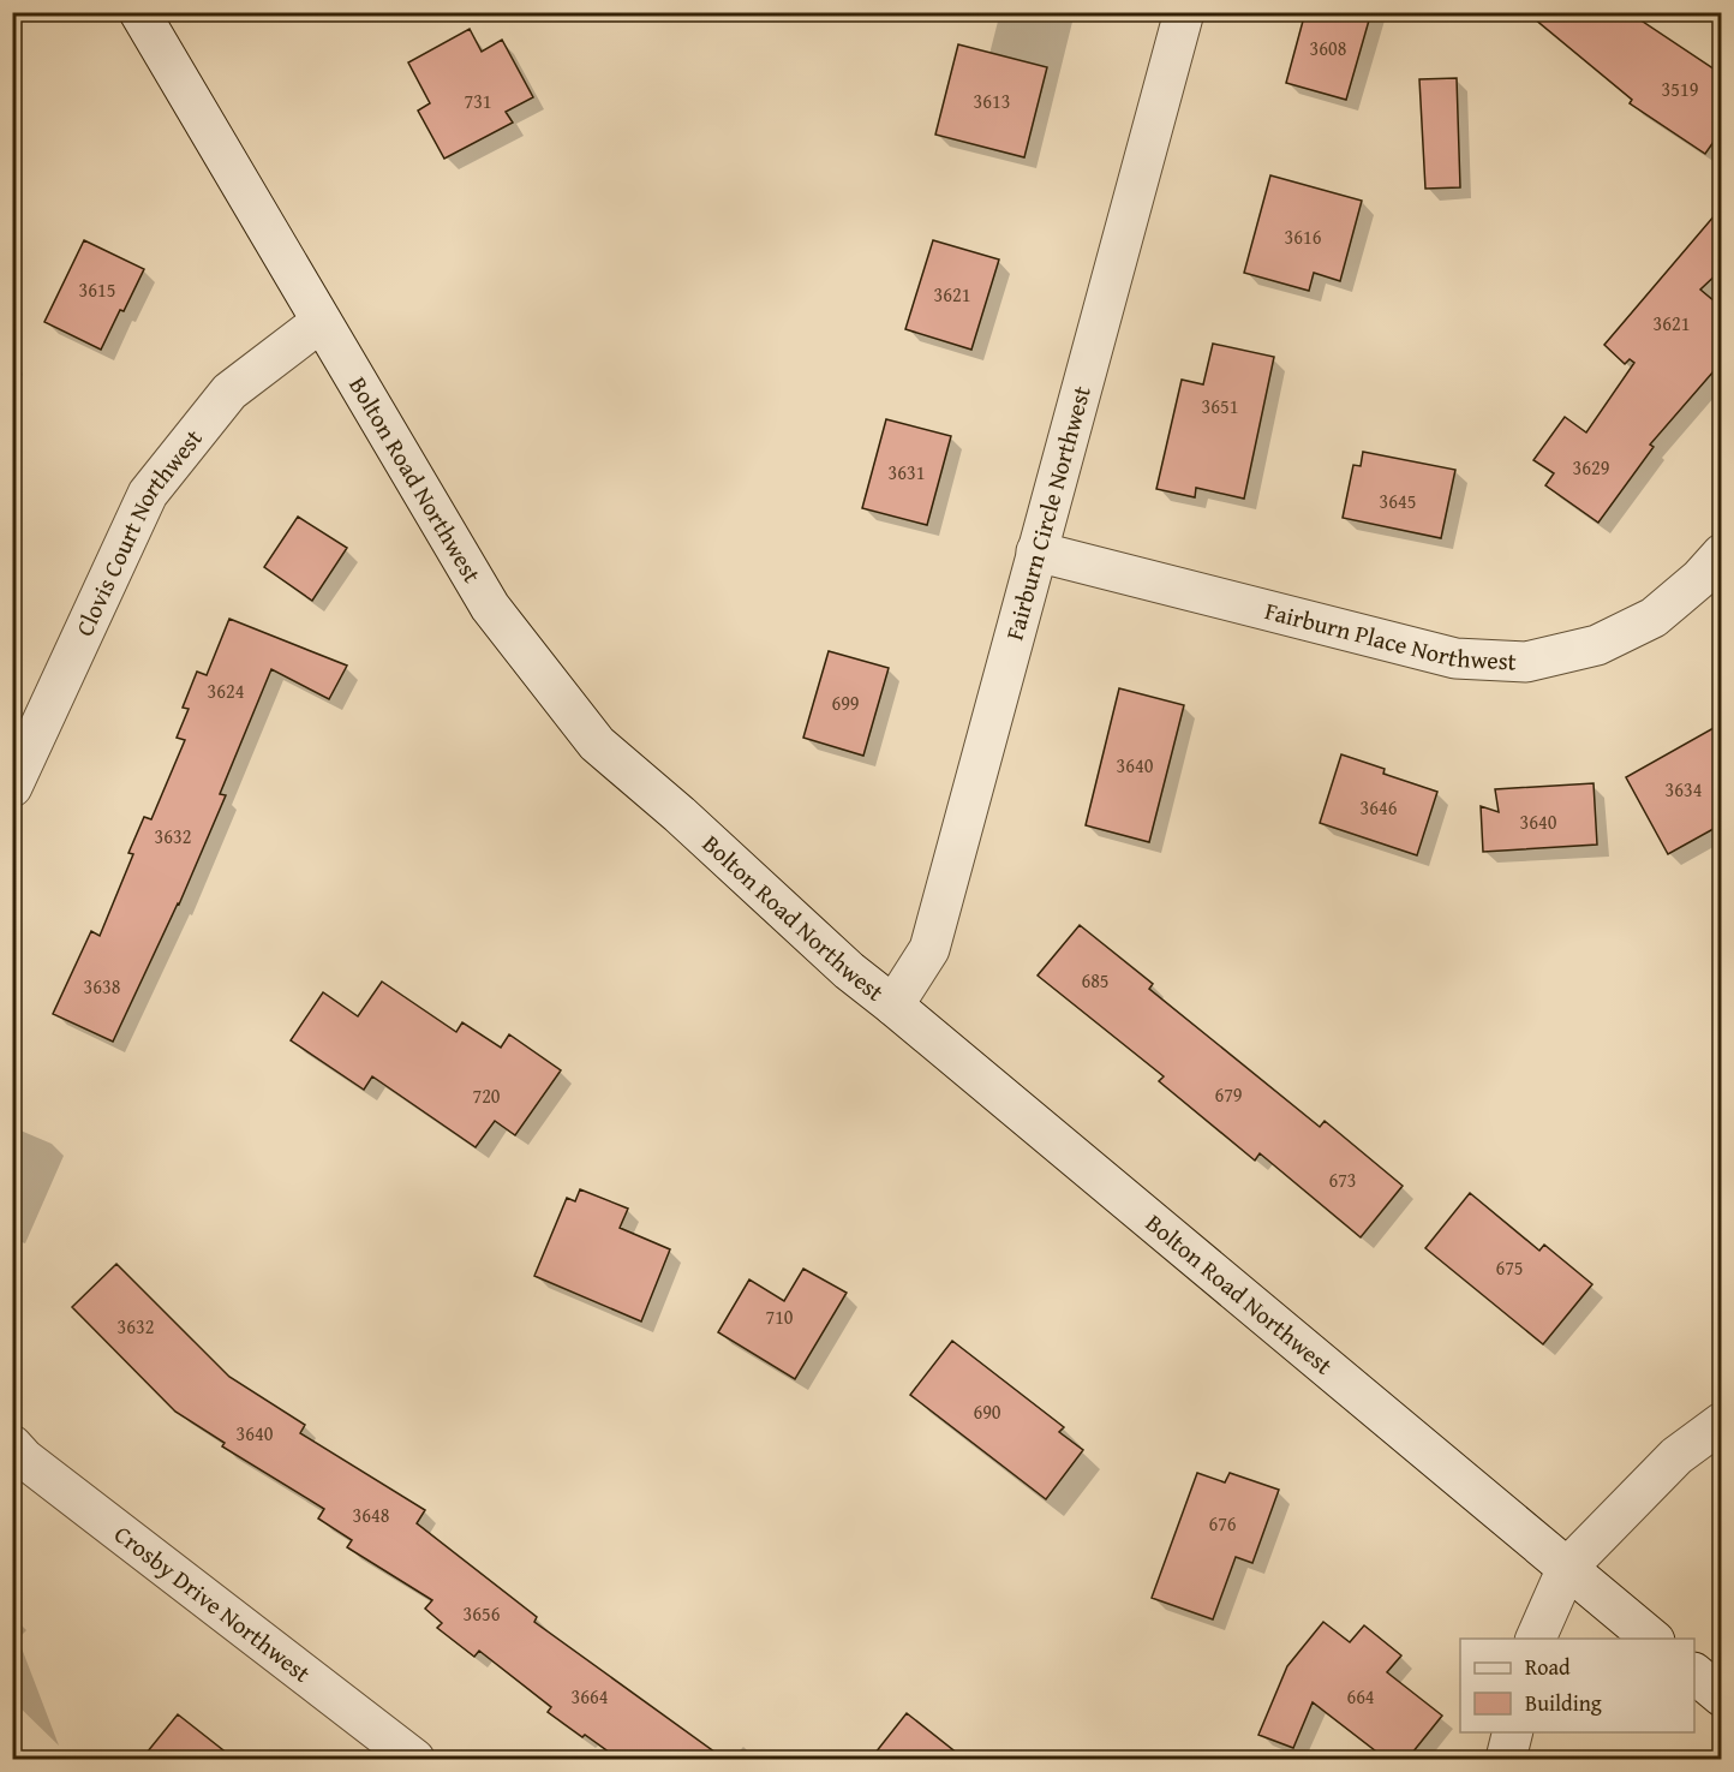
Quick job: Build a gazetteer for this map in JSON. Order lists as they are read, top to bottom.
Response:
{
  "streets": {
    "street": [
      "Bolton Road Northwest",
      "Fairburn Circle Northwest",
      "Clovis Court Northwest",
      "Fairburn Place Northwest",
      "Crosby Drive Northwest"
    ]
  },
  "crossings": [
    ["Bolton Road Northwest", "Fairburn Circle Northwest"],
    ["Bolton Road Northwest", "Clovis Court Northwest"],
    ["Fairburn Circle Northwest", "Fairburn Place Northwest"]
  ],
  "house_numbers": [
    "3608",
    "3519",
    "731",
    "3613",
    "3616",
    "3615",
    "3621",
    "3621",
    "3651",
    "3629",
    "3631",
    "3645",
    "3624",
    "699",
    "3640",
    "3634",
    "3646",
    "3640",
    "3632",
    "685",
    "3638",
    "679",
    "720",
    "673",
    "675",
    "710",
    "3632",
    "690",
    "3640",
    "3648",
    "676",
    "3656",
    "3664",
    "664"
  ],
  "legend": ["Road", "Building"]
}
